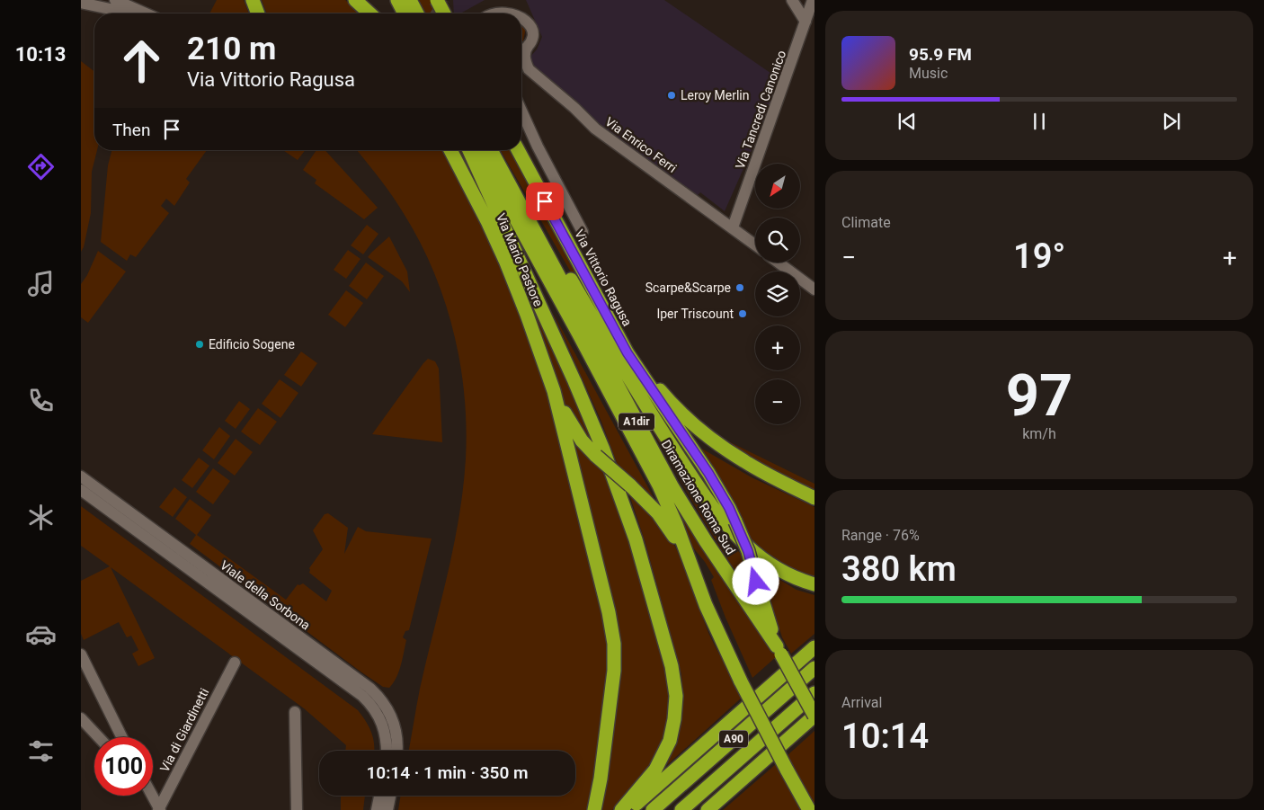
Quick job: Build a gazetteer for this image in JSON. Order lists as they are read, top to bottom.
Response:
{
  "streets": {
    "highway": [
      "Via Mario Pastore",
      "Via Vittorio Ragusa",
      "A1dir",
      "Diramazione Roma Sud",
      "A90"
    ],
    "street": [
      "Via Tancredi Canonico",
      "Via Enrico Ferri",
      "Viale della Sorbona",
      "Via di Giardinetti"
    ]
  },
  "crossings": [
    ["Via Tancredi Canonico", "Via Enrico Ferri"]
  ],
  "places": [
    "Leroy Merlin",
    "Scarpe&Scarpe",
    "Iper Triscount",
    "Edificio Sogene"
  ],
  "north": "bottom left",
  "page": {
    "tabs": "10:13",
    "turn": ["210 m", "Via Vittorio Ragusa"],
    "song": ["95.9 FM", "Music"],
    "then": "Then",
    "map_buttons": ["+", "−"],
    "tile": [
      "Climate",
      ["97", "km/h"],
      ["Range · 76%", "380 km"],
      ["Arrival", "10:14"]
    ],
    "heat": ["−", "19°", "+"],
    "limit": "100",
    "trip": "10:14 · 1 min · 350 m"
  }
}
